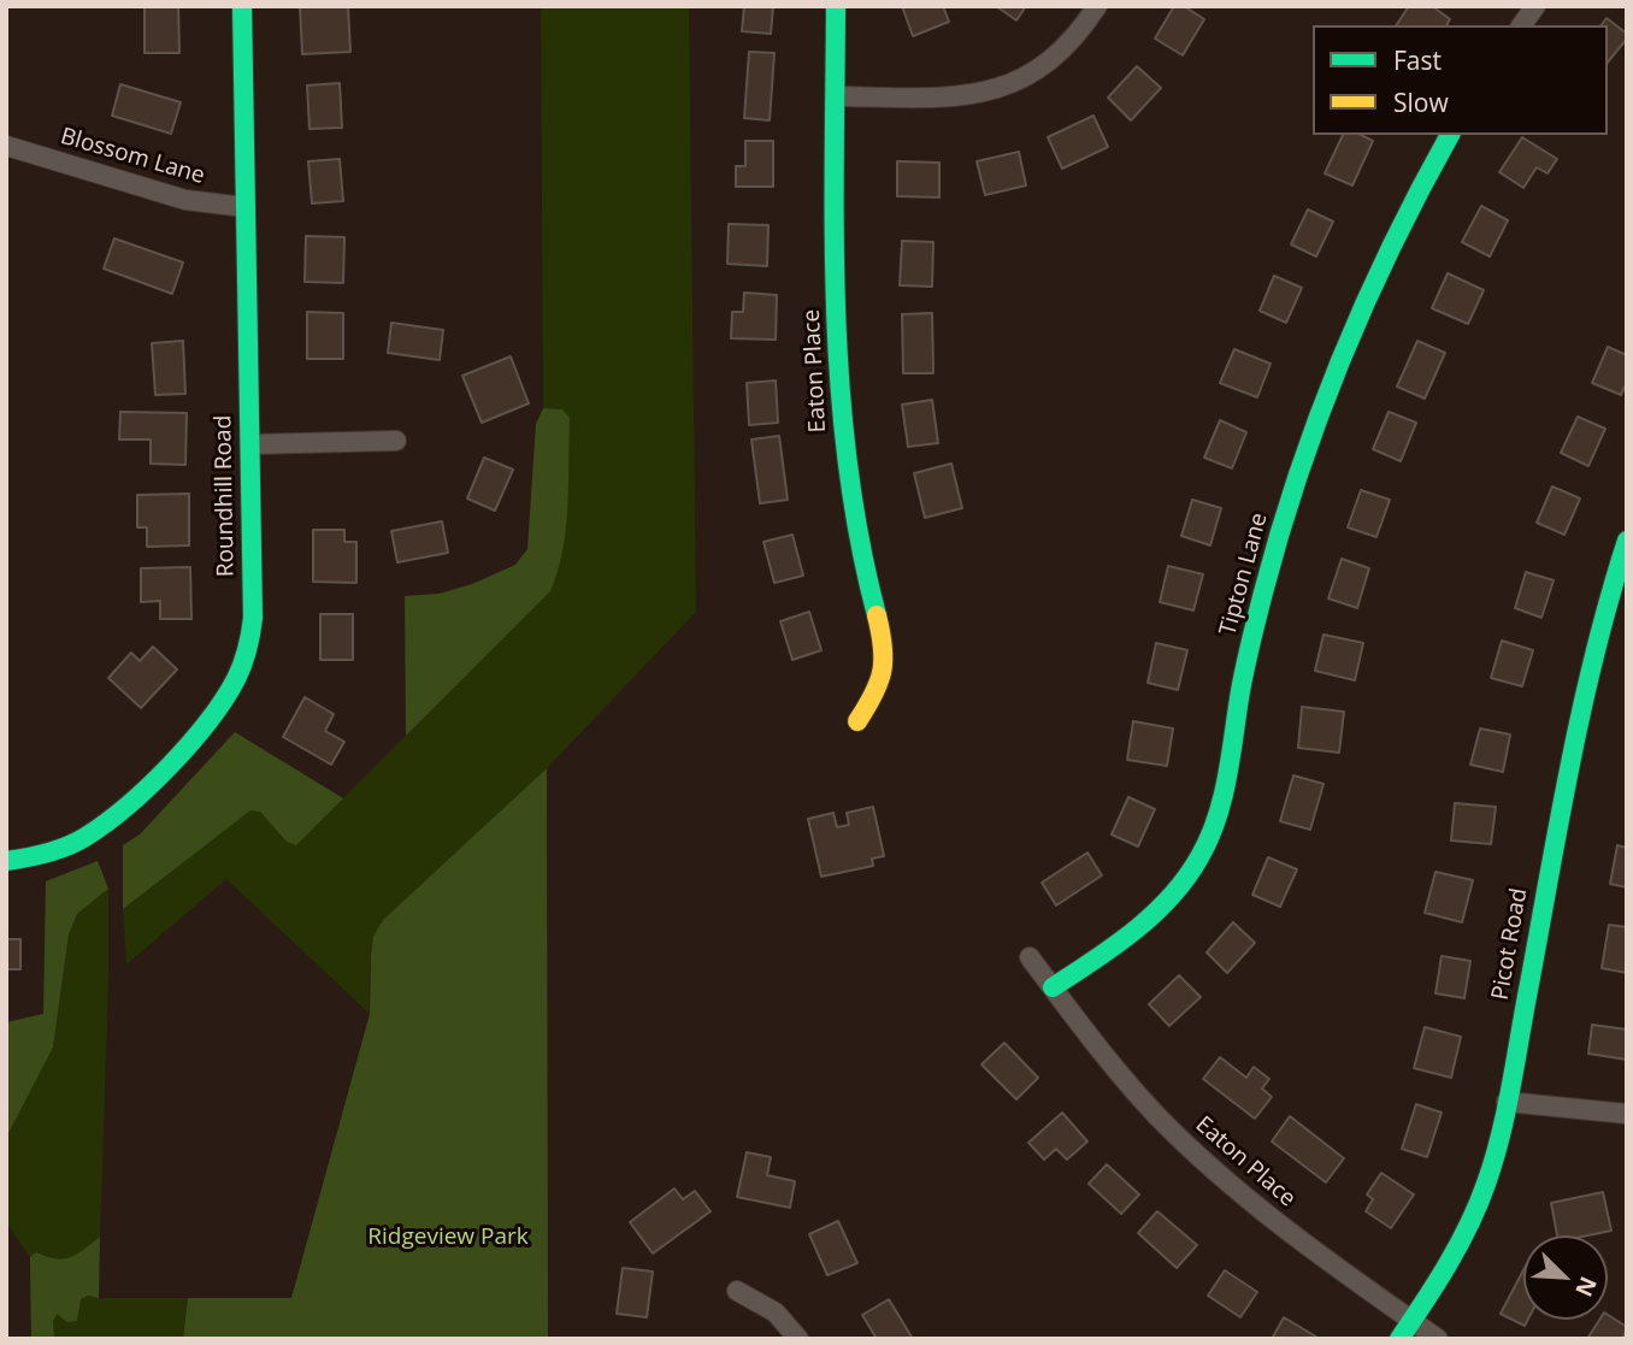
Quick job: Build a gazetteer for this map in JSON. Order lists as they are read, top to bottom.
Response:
{
  "streets": {
    "street": [
      "Blossom Lane",
      "Eaton Place",
      "Roundhill Road",
      "Tipton Lane",
      "Picot Road"
    ]
  },
  "crossings": [
    ["Blossom Lane", "Roundhill Road"],
    ["Eaton Place", "Tipton Lane"],
    ["Eaton Place", "Picot Road"]
  ],
  "parks": ["Ridgeview Park"],
  "legend": ["Fast", "Slow"],
  "north": "bottom right"
}
